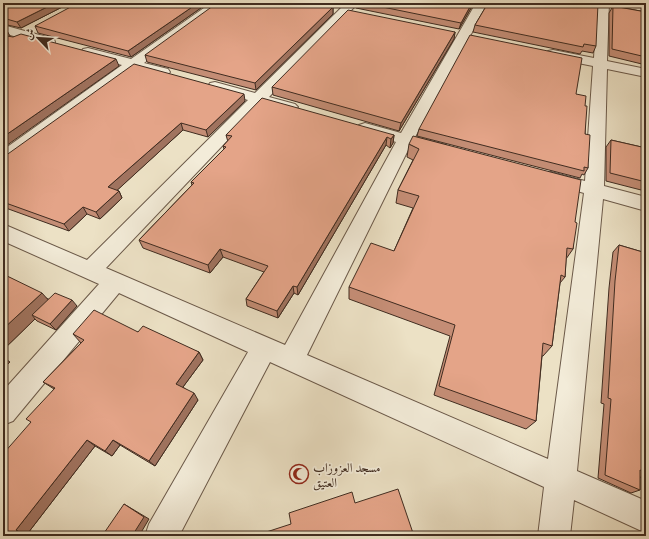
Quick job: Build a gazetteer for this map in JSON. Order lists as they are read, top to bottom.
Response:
{
  "places": {
    "mosque": ["مسجد العزوزاب العتيق"]
  },
  "north": "top left"
}
